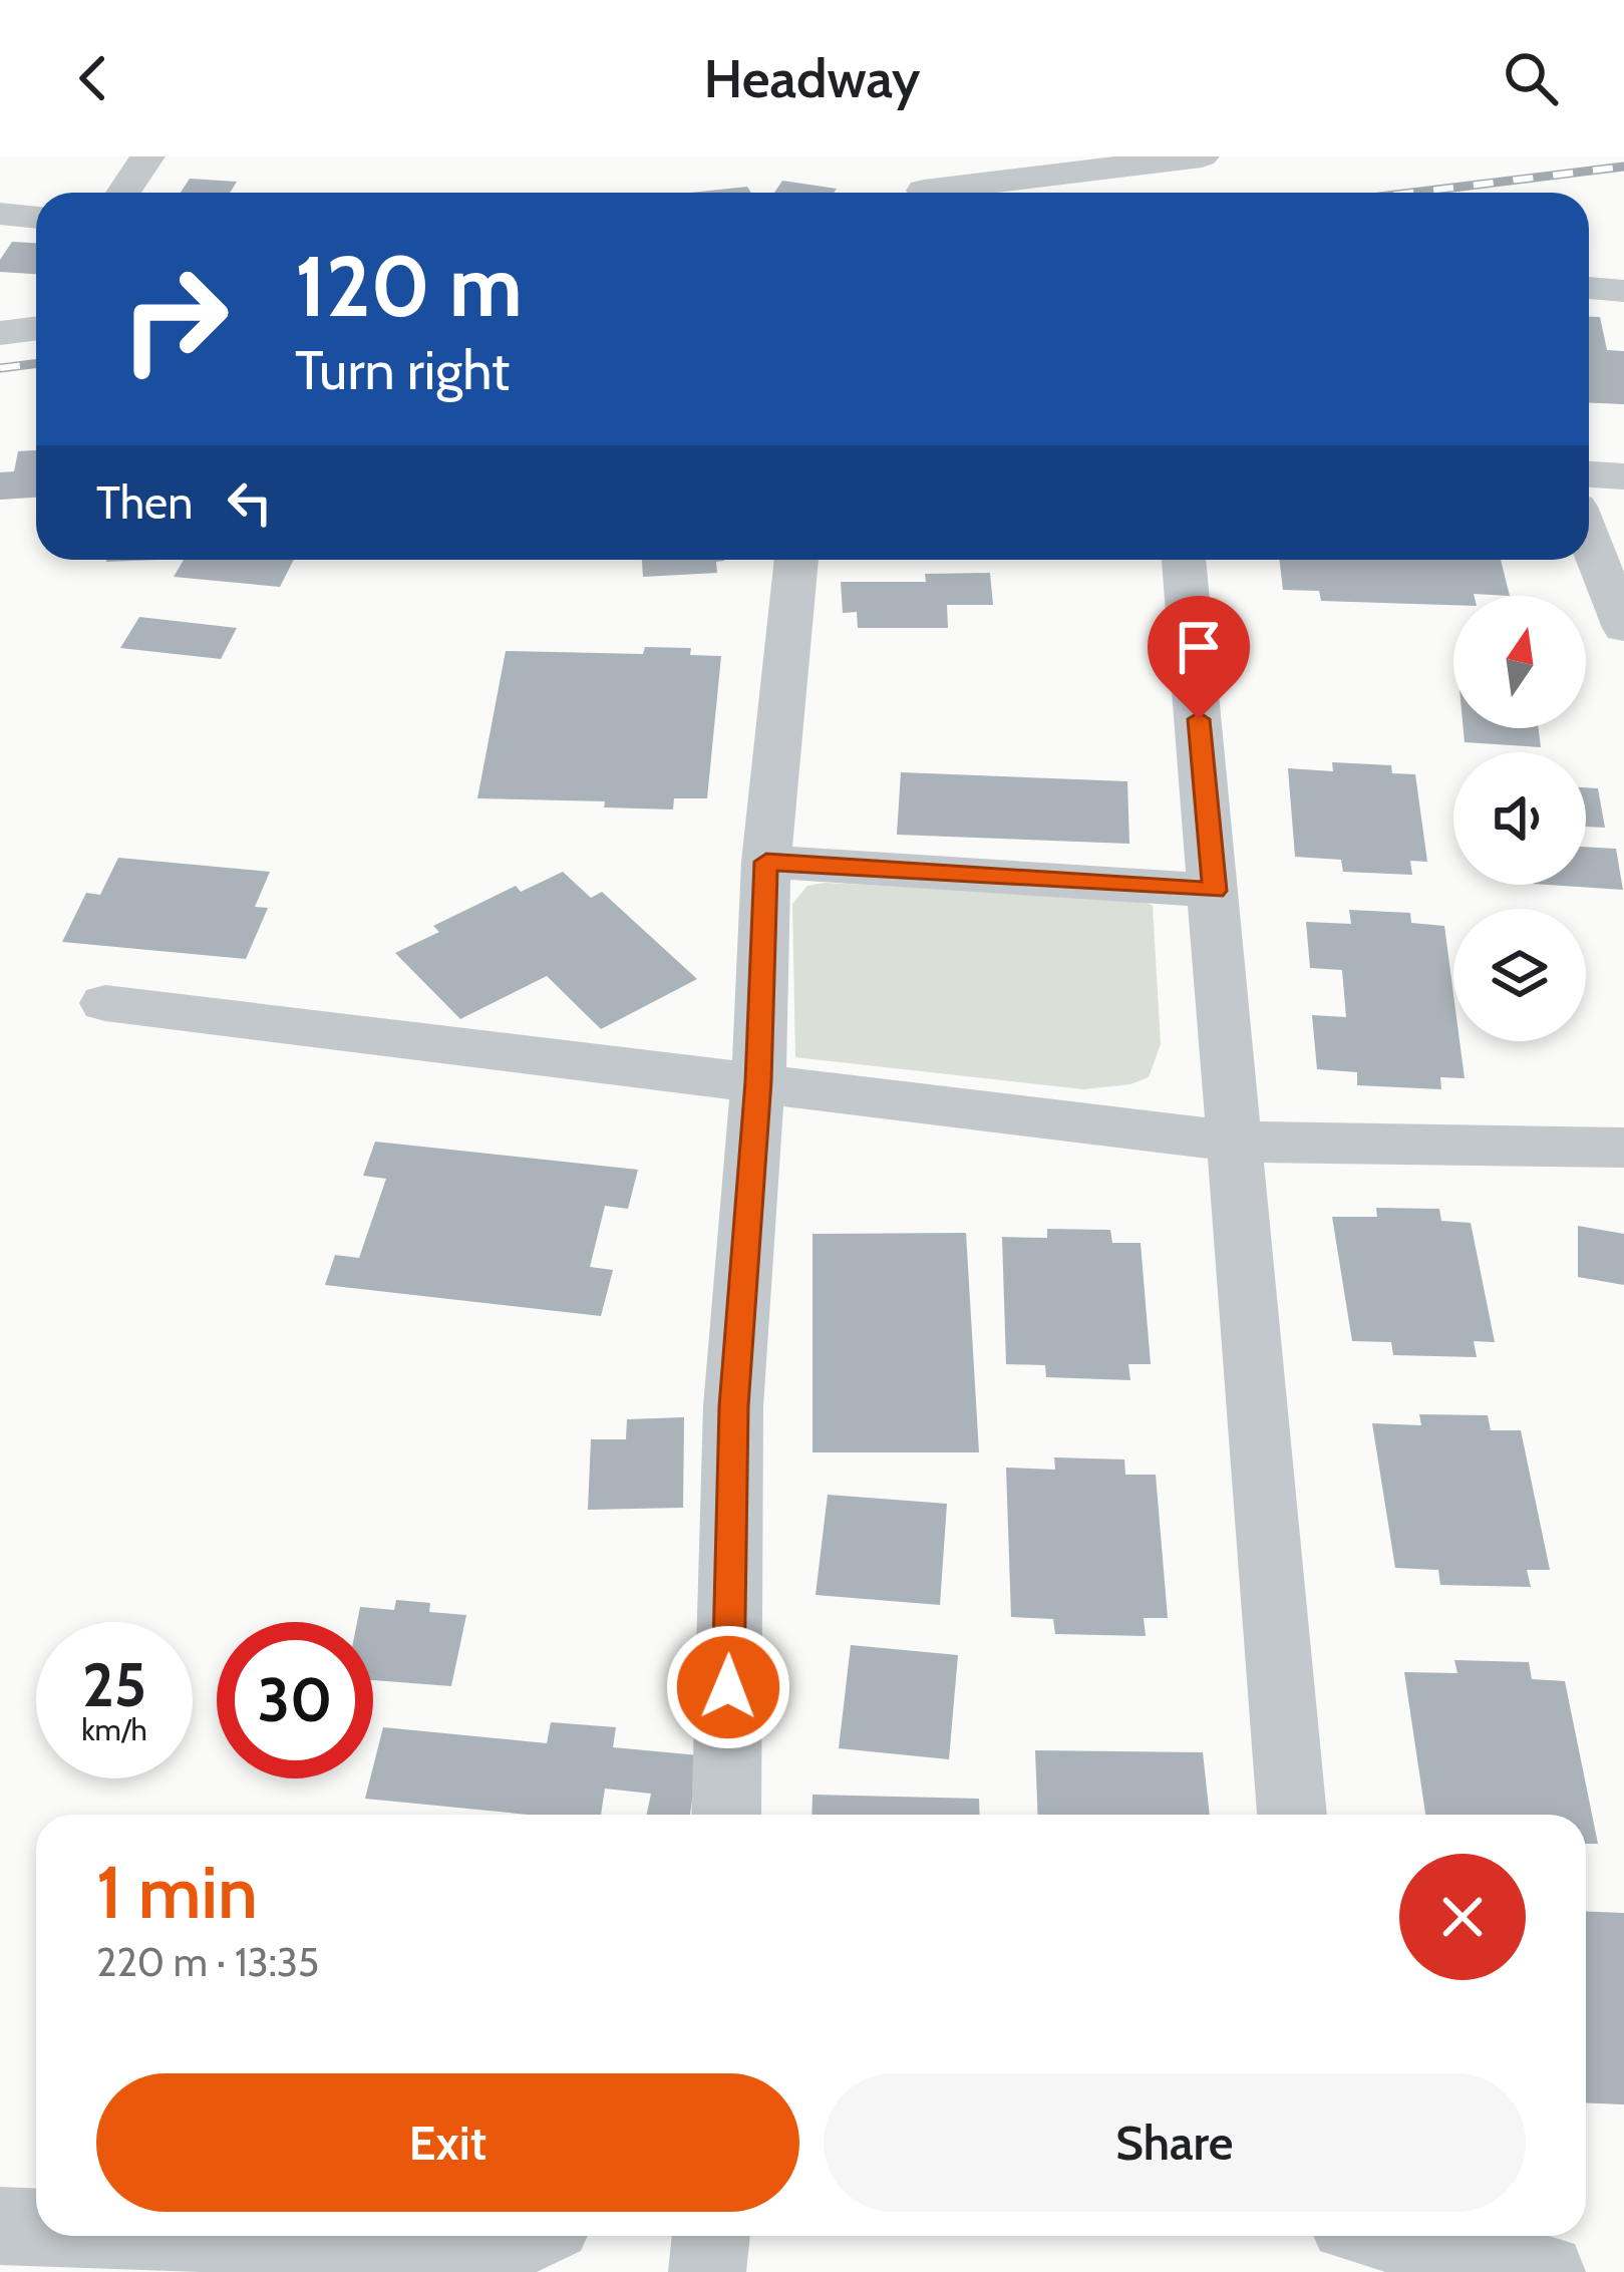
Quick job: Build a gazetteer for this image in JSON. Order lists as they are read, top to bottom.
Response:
{
  "north": "top",
  "page": {
    "header": "Headway",
    "turn": ["120 m", "Turn right"],
    "then": "Then",
    "speed": "25 km/h",
    "limit": "30",
    "heading": ["1 min", "220 m · 13:35"],
    "buttons": ["Exit", "Share"]
  }
}
